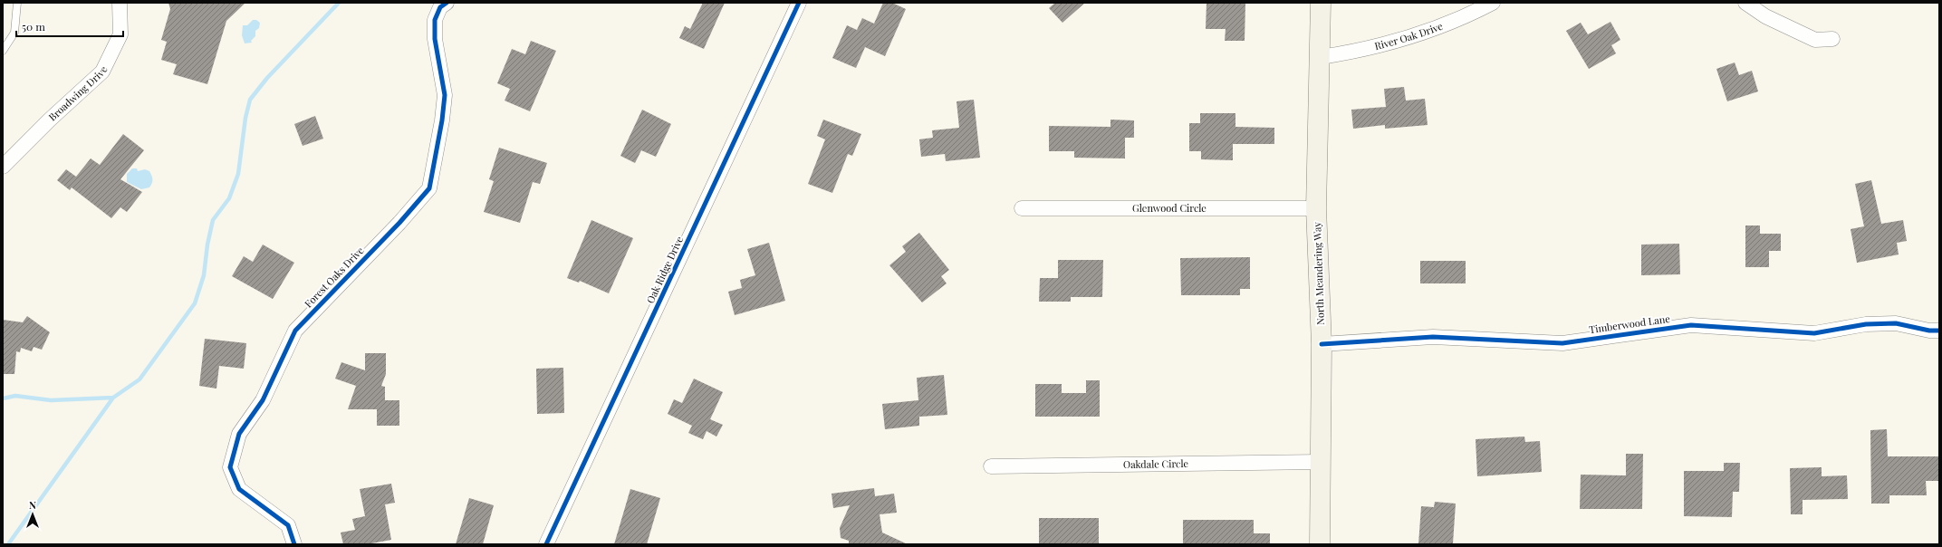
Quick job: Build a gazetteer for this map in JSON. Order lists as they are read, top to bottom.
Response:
{
  "streets": {
    "street": [
      "River Oak Drive",
      "Broadwing Drive",
      "Glenwood Circle",
      "Oak Ridge Drive",
      "North Meandering Way",
      "Forest Oaks Drive",
      "Timberwood Lane",
      "Oakdale Circle"
    ]
  },
  "crossings": [
    ["River Oak Drive", "North Meandering Way"],
    ["Glenwood Circle", "North Meandering Way"],
    ["North Meandering Way", "Timberwood Lane"],
    ["North Meandering Way", "Oakdale Circle"]
  ],
  "scale_bar": "50 m",
  "north": "top"
}
